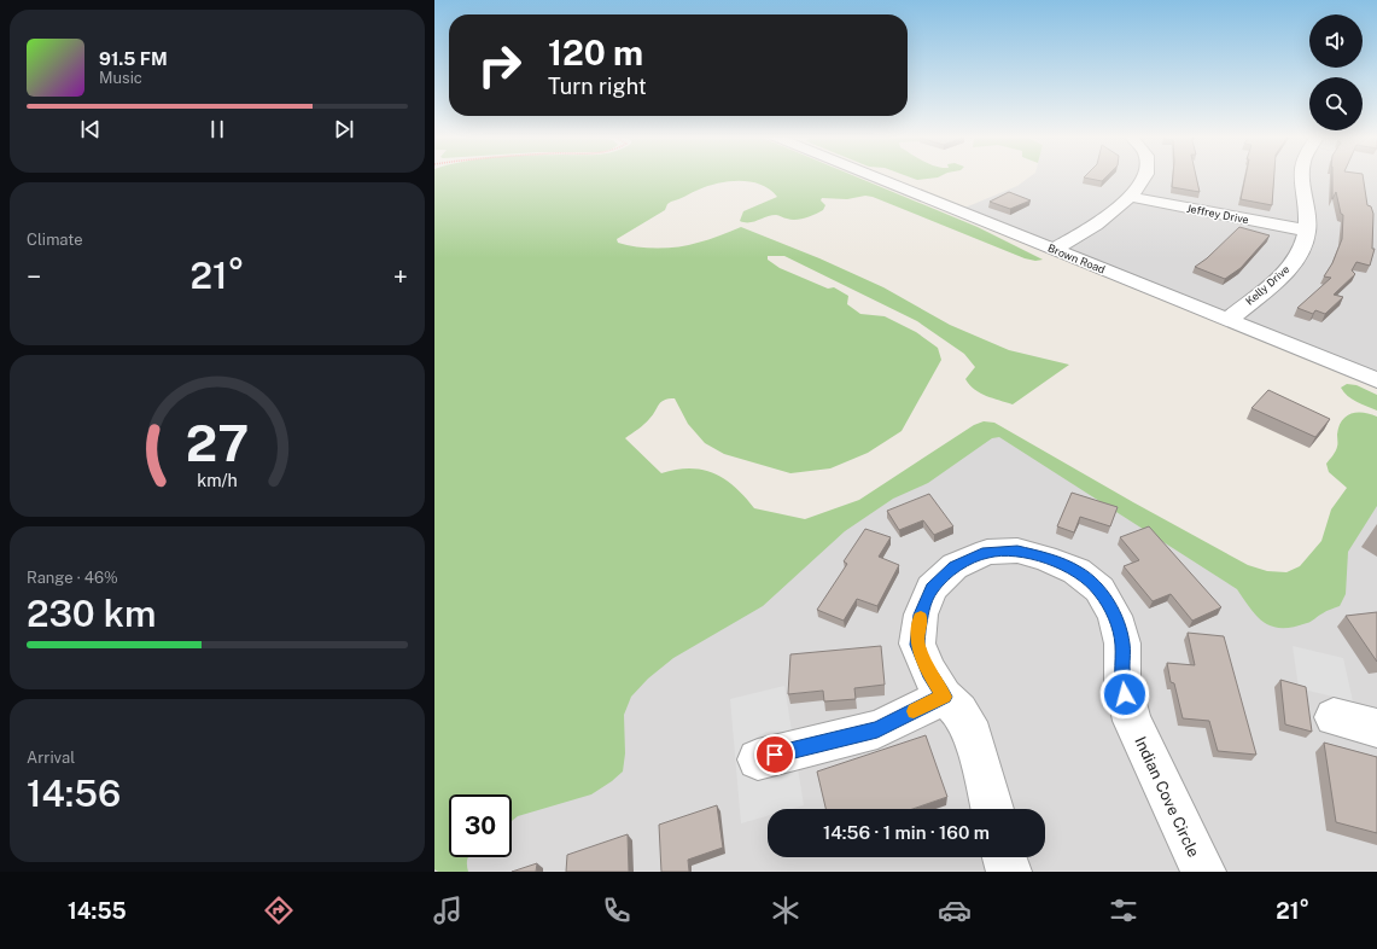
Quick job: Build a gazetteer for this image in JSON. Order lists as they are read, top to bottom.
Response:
{
  "streets": {
    "street": [
      "Jeffrey Drive",
      "Brown Road",
      "Kelly Drive",
      "Indian Cove Circle"
    ]
  },
  "crossings": [
    ["Jeffrey Drive", "Kelly Drive"],
    ["Brown Road", "Kelly Drive"]
  ],
  "page": {
    "turn": ["120 m", "Turn right"],
    "song": ["91.5 FM", "Music"],
    "tile": [
      "Climate",
      ["Range · 46%", "230 km"],
      ["Arrival", "14:56"]
    ],
    "heat": ["−", "21°", "+"],
    "limit": "30",
    "trip": "14:56 · 1 min · 160 m",
    "tabs": ["14:55", "21°"],
    "gauge": ["27", "km/h"]
  }
}
